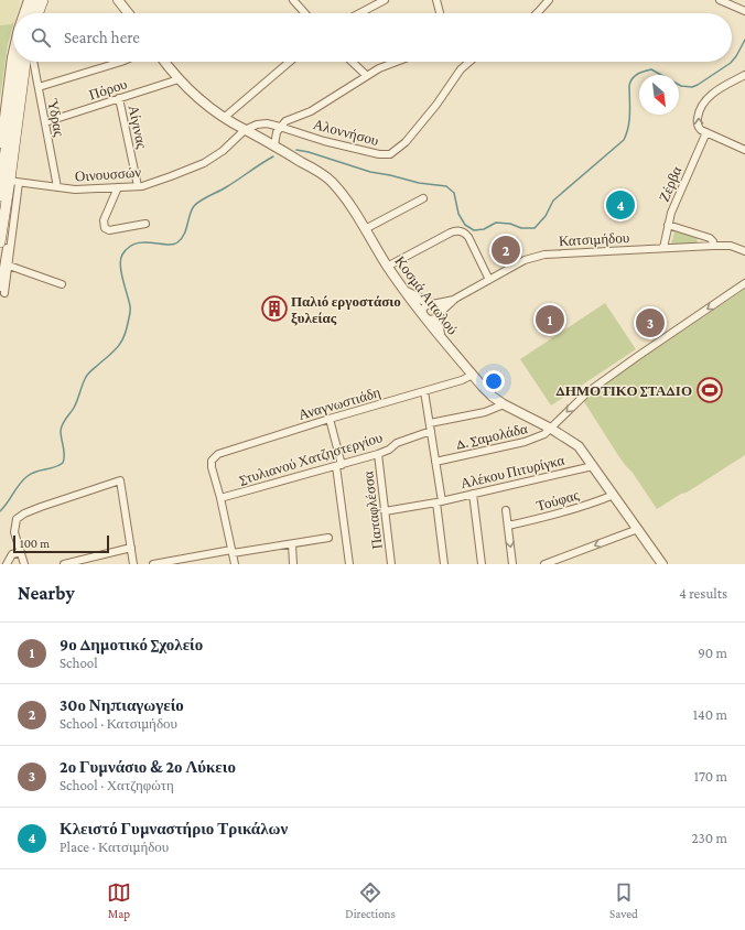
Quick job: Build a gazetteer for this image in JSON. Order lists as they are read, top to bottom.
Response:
{
  "streets": {
    "street": [
      "Πόρου",
      "Ύδρας",
      "Αίγινας",
      "Αλοννήσου",
      "Οινουσσών",
      "Ζέρβα",
      "Κατσιμήδου",
      "Κοσμά Αιτωλού",
      "Αναγνωστιάδη",
      "Δ. Σαμολάδα",
      "Στυλιανού Χατζηστεργίου",
      "Αλέκου Πιτυρίγκα",
      "Τούφας",
      "Παπαφλέσσα"
    ]
  },
  "crossings": [
    ["Πόρου", "Ύδρας"],
    ["Πόρου", "Αίγινας"],
    ["Πόρου", "Κοσμά Αιτωλού"],
    ["Ύδρας", "Οινουσσών"],
    ["Αίγινας", "Οινουσσών"],
    ["Αλοννήσου", "Οινουσσών"],
    ["Αλοννήσου", "Κοσμά Αιτωλού"],
    ["Οινουσσών", "Κοσμά Αιτωλού"],
    ["Ζέρβα", "Κατσιμήδου"],
    ["Κοσμά Αιτωλού", "Αναγνωστιάδη"],
    ["Κοσμά Αιτωλού", "Δ. Σαμολάδα"],
    ["Κοσμά Αιτωλού", "Στυλιανού Χατζηστεργίου"],
    ["Κοσμά Αιτωλού", "Αλέκου Πιτυρίγκα"],
    ["Κοσμά Αιτωλού", "Τούφας"],
    ["Αναγνωστιάδη", "Στυλιανού Χατζηστεργίου"],
    ["Στυλιανού Χατζηστεργίου", "Παπαφλέσσα"],
    ["Αλέκου Πιτυρίγκα", "Παπαφλέσσα"]
  ],
  "one_way": ["Δ. Σαμολάδα"],
  "places": {
    "building": ["Παλιό εργοστάσιο ξυλείας"],
    "sports": ["ΔΗΜΟΤΙΚΟ ΣΤΑΔΙΟ"]
  },
  "scale_bar": "100 m",
  "north": "bottom right",
  "page": {
    "search": "Search here",
    "pins": [
      "4",
      "2",
      "1",
      "3"
    ],
    "scale": "100 m",
    "heading": ["Nearby", "4 results"],
    "list": [
      {
        "mark": "1",
        "name": "9ο Δημοτικό Σχολείο",
        "note": "School",
        "value": "90 m"
      },
      {
        "mark": "2",
        "name": "30ο Νηπιαγωγείο",
        "note": "School · Κατσιμήδου",
        "value": "140 m"
      },
      {
        "mark": "3",
        "name": "2ο Γυμνάσιο & 2ο Λύκειο",
        "note": "School · Χατζηφώτη",
        "value": "170 m"
      },
      {
        "mark": "4",
        "name": "Κλειστό Γυμναστήριο Τρικάλων",
        "note": "Place · Κατσιμήδου",
        "value": "230 m"
      }
    ],
    "nav": ["Map", "Directions", "Saved"]
  }
}
